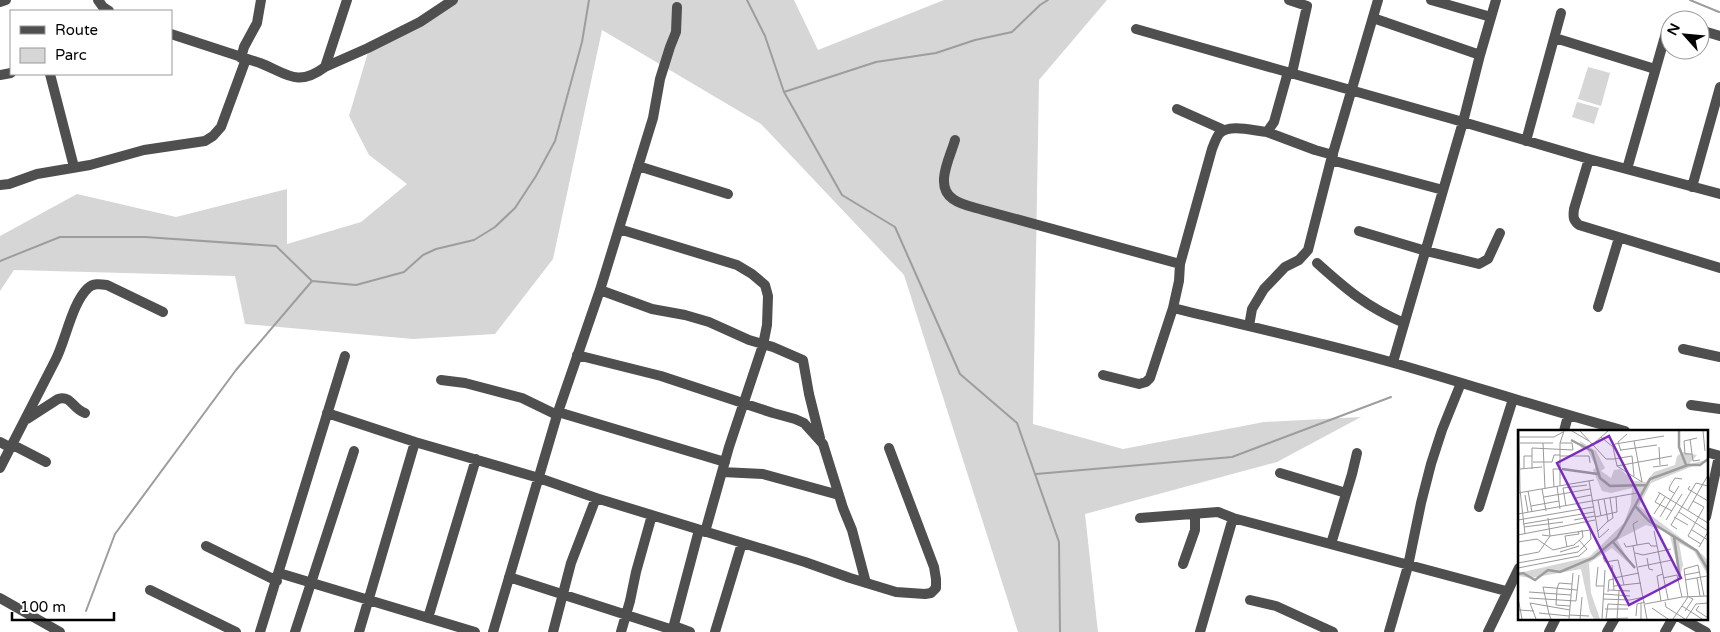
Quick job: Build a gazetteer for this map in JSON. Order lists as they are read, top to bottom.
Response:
{
  "legend": ["Route", "Parc"],
  "scale_bar": "100 m",
  "north": "top left"
}
